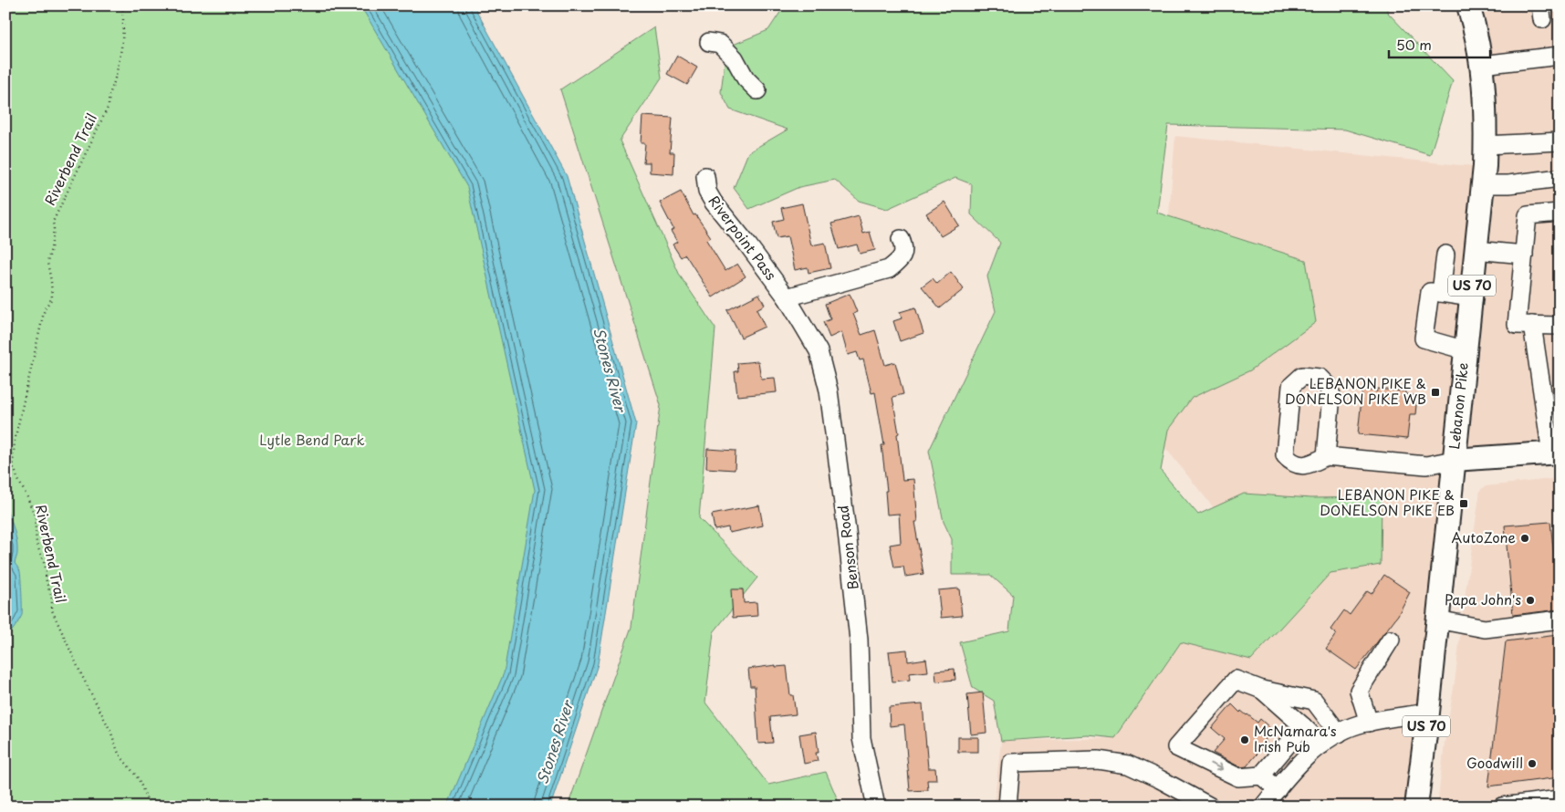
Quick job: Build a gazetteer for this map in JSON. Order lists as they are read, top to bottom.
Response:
{
  "streets": {
    "main road": ["US 70", "Lebanon Pike"],
    "street": ["Riverpoint Pass", "Benson Road"],
    "path": ["Riverbend Trail"]
  },
  "crossings": [
    ["Riverpoint Pass", "Benson Road"]
  ],
  "water": ["Stones River"],
  "parks": ["Lytle Bend Park"],
  "places": {
    "transit": ["LEBANON PIKE & DONELSON PIKE WB", "LEBANON PIKE & DONELSON PIKE EB"],
    "other": [
      "AutoZone",
      "Papa John's",
      "McNamara's Irish Pub",
      "Goodwill"
    ]
  },
  "scale_bar": "50 m"
}
